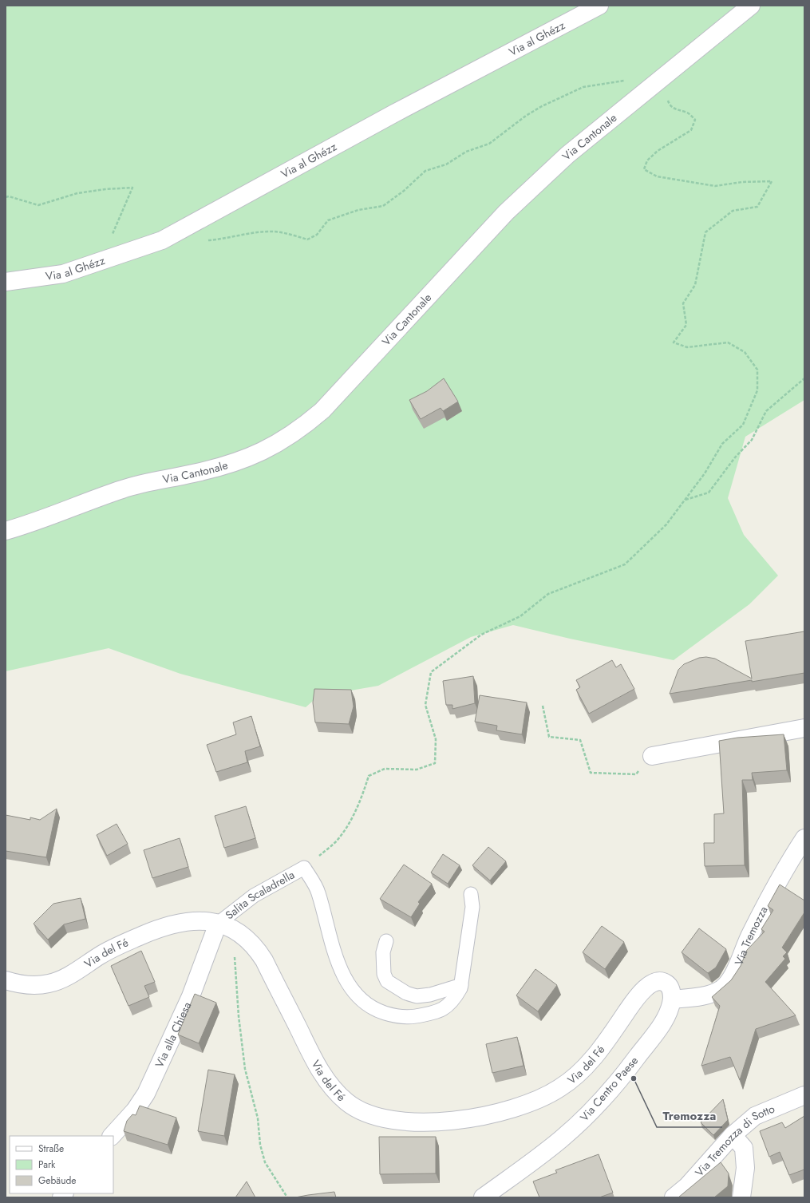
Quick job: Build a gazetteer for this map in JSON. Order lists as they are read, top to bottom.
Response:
{
  "streets": {
    "street": [
      "Via al Ghézz",
      "Via Cantonale",
      "Via Tremozza",
      "Via del Fé",
      "Via alla Chiesa",
      "Via Centro Paese",
      "Via Tremozza di Sotto"
    ],
    "lane": ["Salita Scaladrella"]
  },
  "crossings": [
    ["Salita Scaladrella", "Via del Fé"],
    ["Salita Scaladrella", "Via alla Chiesa"],
    ["Via Tremozza", "Via del Fé"],
    ["Via Tremozza", "Via Centro Paese"],
    ["Via del Fé", "Via alla Chiesa"],
    ["Via del Fé", "Via Centro Paese"]
  ],
  "places": ["Tremozza"],
  "legend": ["Straße", "Park", "Gebäude"]
}
